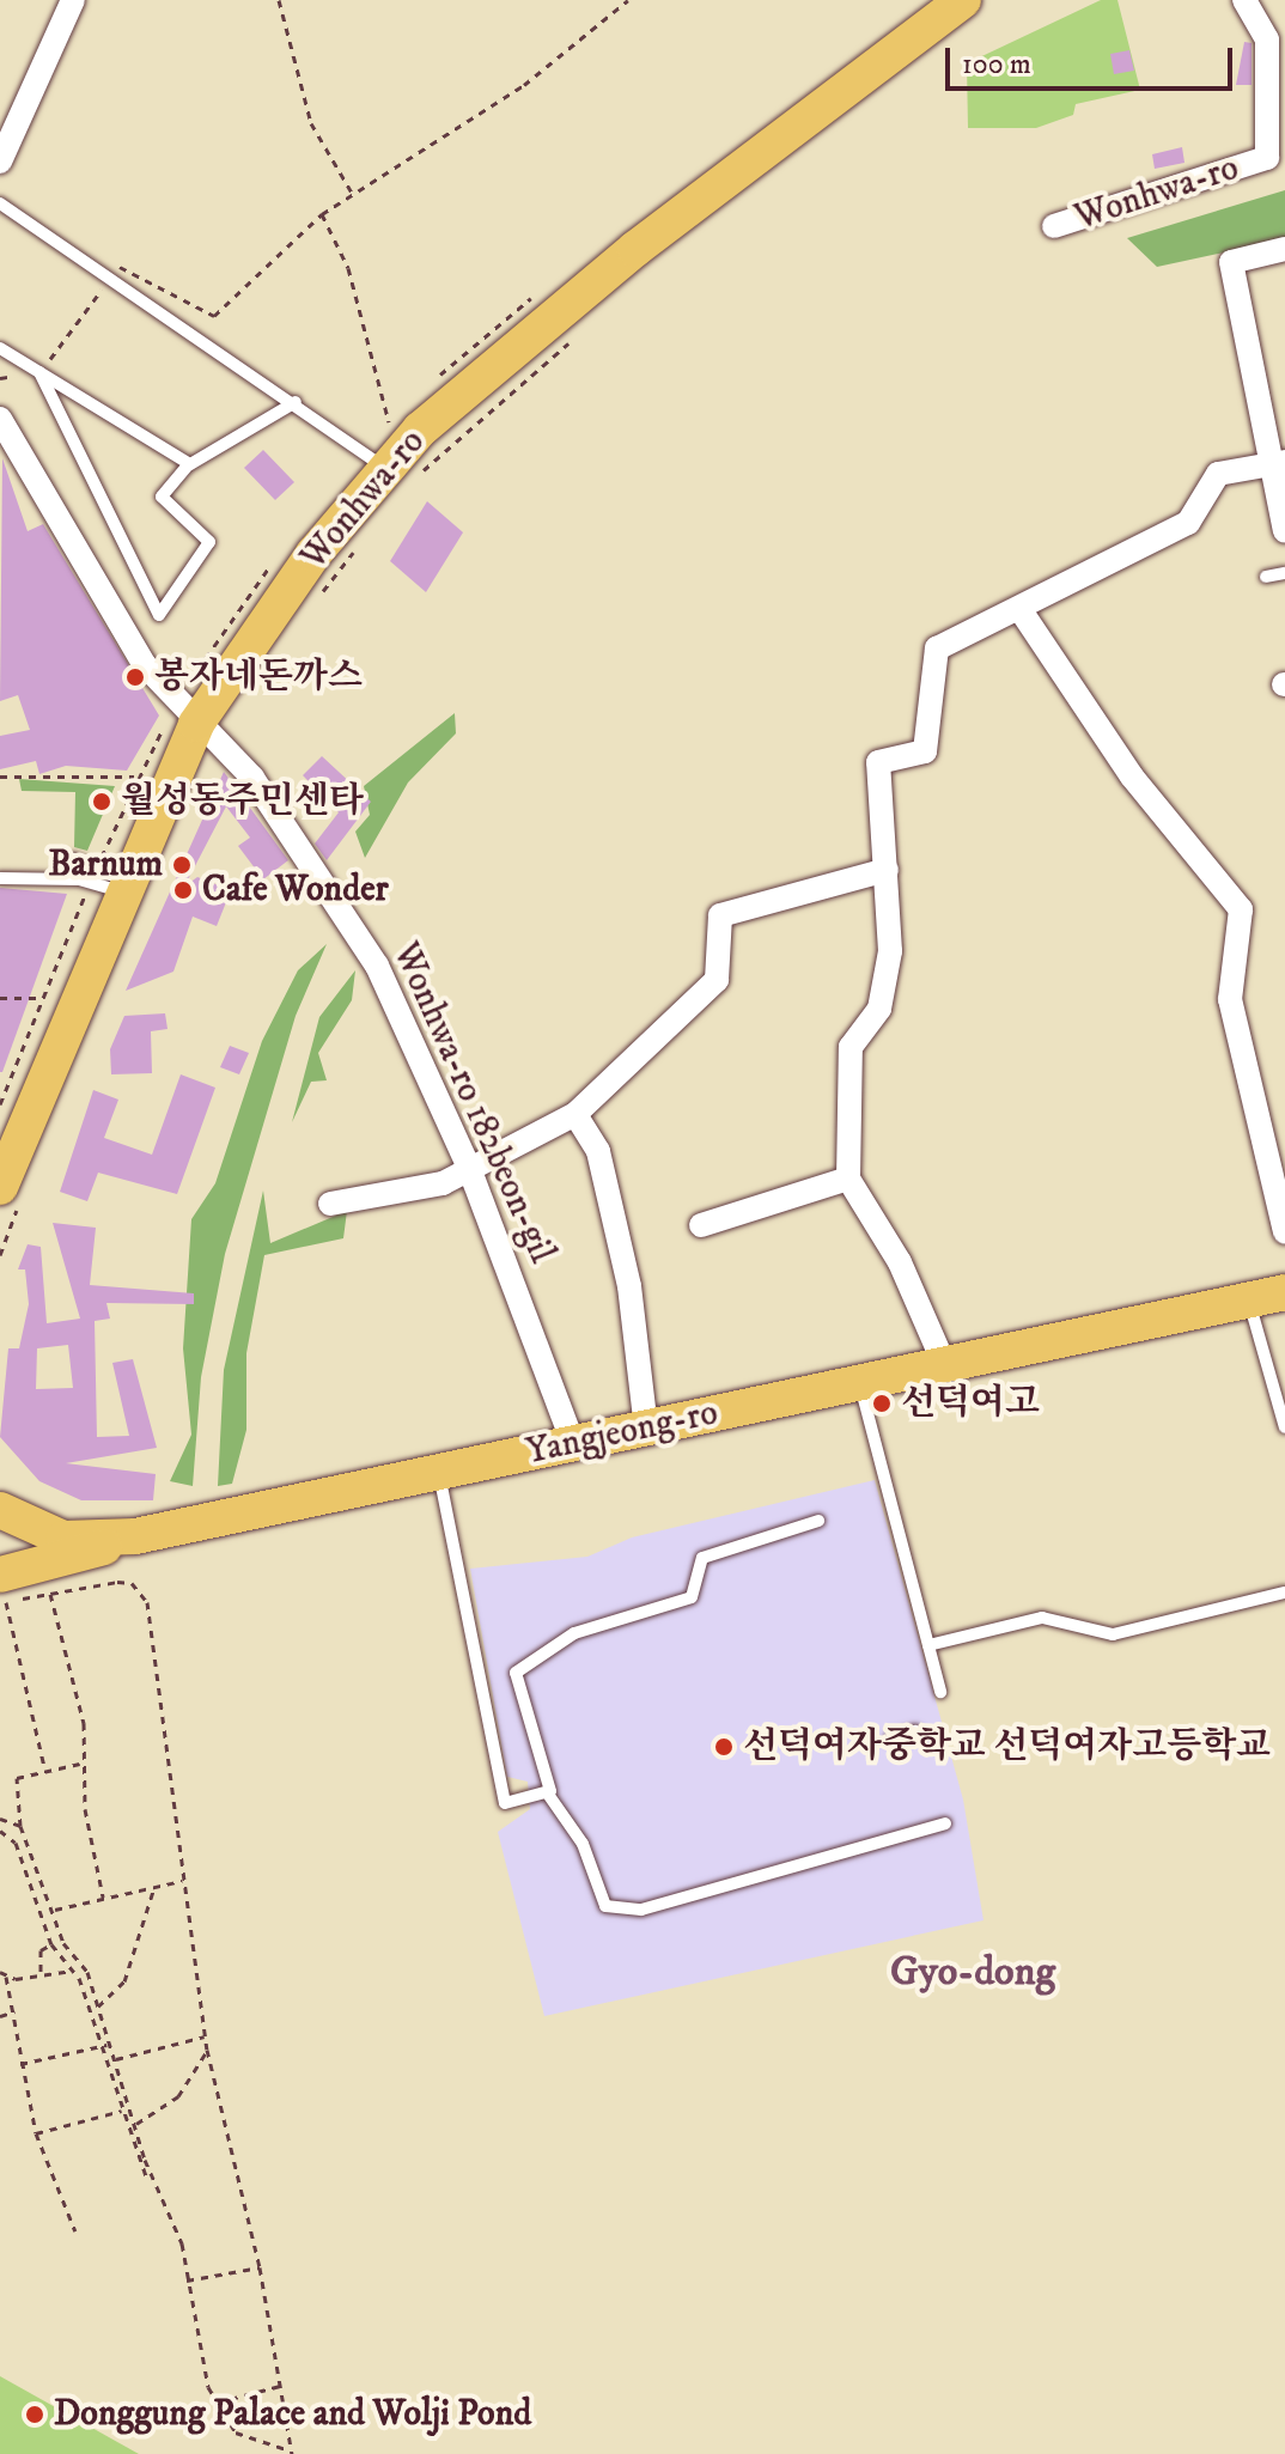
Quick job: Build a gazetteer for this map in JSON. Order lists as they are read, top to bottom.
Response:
{
  "streets": {
    "main road": ["Wonhwa-ro", "Yangjeong-ro"],
    "street": ["Wonhwa-ro 182beon-gil"]
  },
  "crossings": [
    ["Wonhwa-ro", "Wonhwa-ro 182beon-gil"],
    ["Wonhwa-ro 182beon-gil", "Yangjeong-ro"]
  ],
  "districts": ["Gyo-dong"],
  "places": [
    "봉자네돈까스",
    "월성동주민센타",
    "Barnum",
    "Cafe Wonder",
    "선덕여고",
    "선덕여자중학교 선덕여자고등학교",
    "Donggung Palace and Wolji Pond"
  ],
  "scale_bar": "100 m"
}
